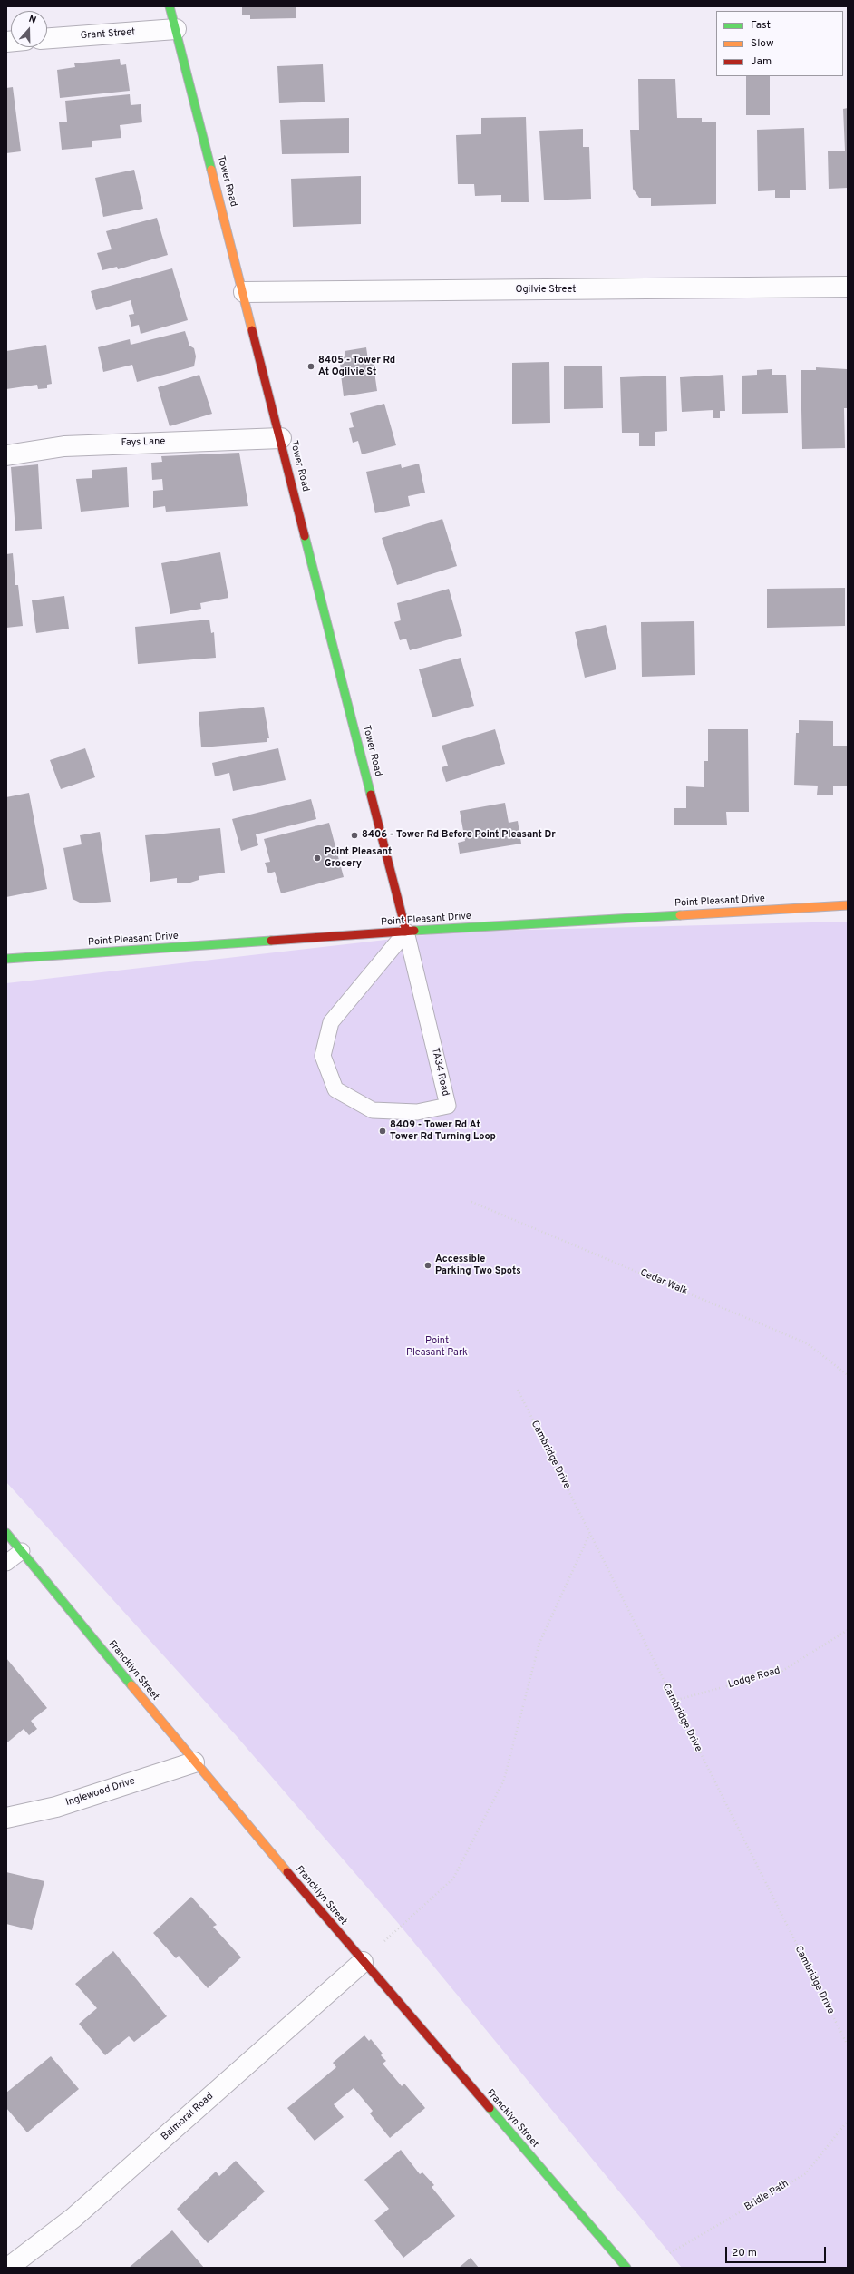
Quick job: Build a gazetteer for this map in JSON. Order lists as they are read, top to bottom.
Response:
{
  "streets": {
    "street": [
      "Grant Street",
      "Tower Road",
      "Ogilvie Street",
      "Fays Lane",
      "Point Pleasant Drive",
      "Francklyn Street",
      "Inglewood Drive",
      "Balmoral Road"
    ],
    "lane": ["TA34 Road"],
    "path": [
      "Cedar Walk",
      "Cambridge Drive",
      "Lodge Road",
      "Bridle Path"
    ]
  },
  "crossings": [
    ["Grant Street", "Tower Road"],
    ["Tower Road", "Ogilvie Street"],
    ["Tower Road", "Fays Lane"],
    ["Tower Road", "Point Pleasant Drive"],
    ["Tower Road", "TA34 Road"],
    ["Point Pleasant Drive", "TA34 Road"],
    ["Cambridge Drive", "Lodge Road"],
    ["Francklyn Street", "Inglewood Drive"],
    ["Francklyn Street", "Balmoral Road"]
  ],
  "parks": ["Point Pleasant Park"],
  "places": [
    "8405 - Tower Rd At Ogilvie St",
    "8406 - Tower Rd Before Point Pleasant Dr",
    "Point Pleasant Grocery",
    "8409 - Tower Rd At Tower Rd Turning Loop",
    "Accessible Parking Two Spots"
  ],
  "legend": ["Fast", "Slow", "Jam"],
  "scale_bar": "20 m",
  "north": "top"
}
